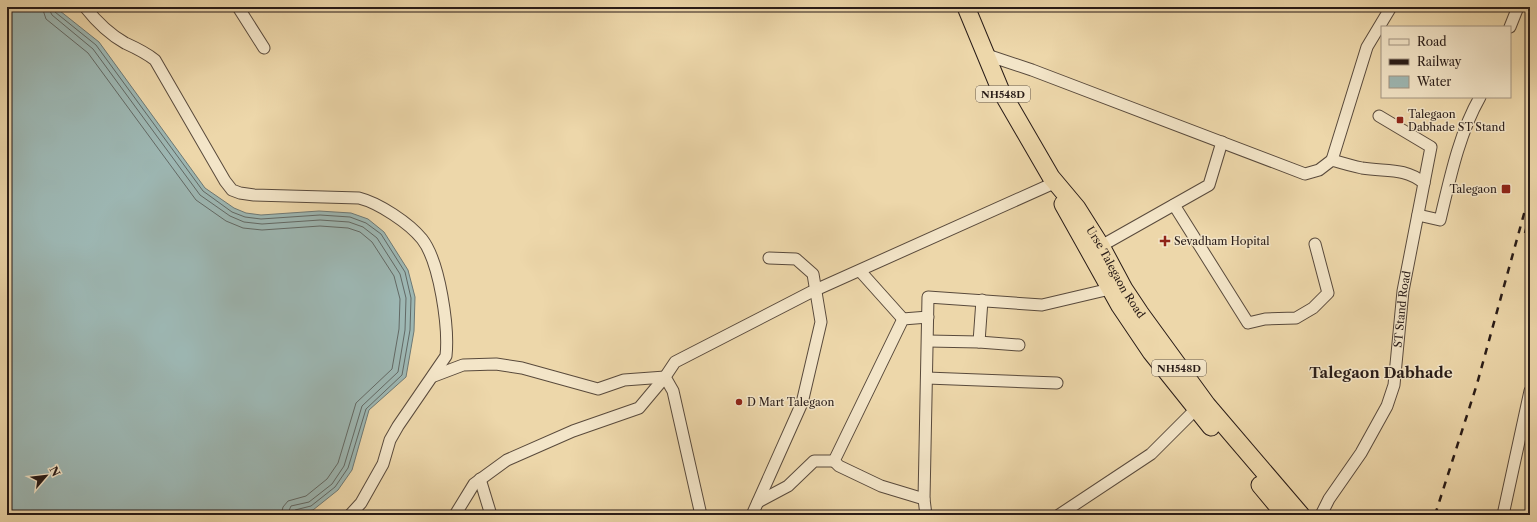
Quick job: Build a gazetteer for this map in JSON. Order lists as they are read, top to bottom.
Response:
{
  "streets": {
    "highway": ["NH548D", "Urse Talegaon Road"],
    "street": ["ST Stand Road"]
  },
  "crossings": [
    ["NH548D", "Urse Talegaon Road"]
  ],
  "districts": ["Talegaon Dabhade"],
  "places": {
    "transit": ["Talegaon Dabhade ST Stand", "Talegaon"],
    "health": ["Sevadham Hopital"],
    "other": ["D Mart Talegaon"]
  },
  "legend": ["Road", "Railway", "Water"],
  "north": "top right"
}
